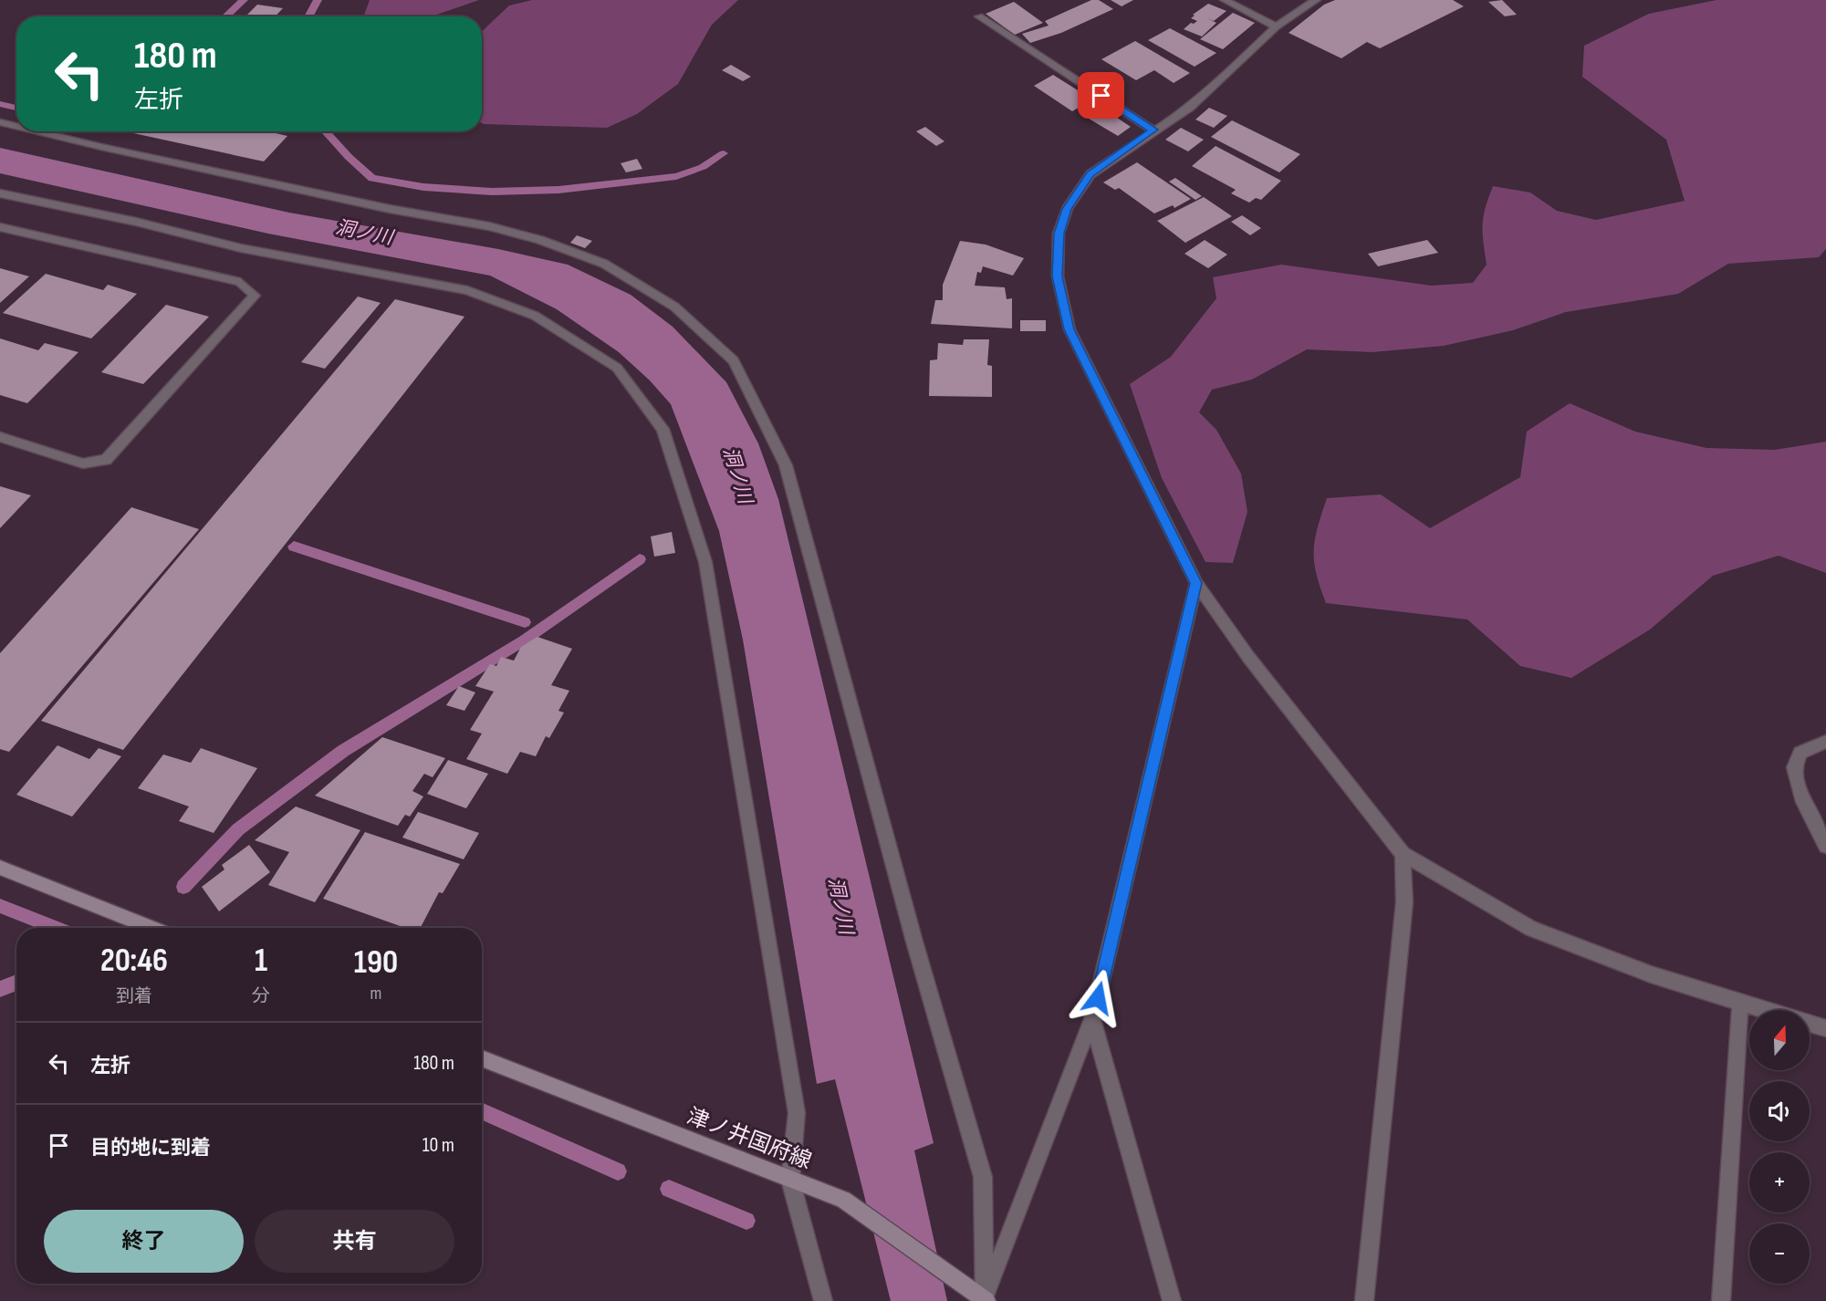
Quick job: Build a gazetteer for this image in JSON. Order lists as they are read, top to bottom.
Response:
{
  "streets": {
    "main road": ["津ノ井国府線"]
  },
  "water": ["洞ノ川"],
  "north": "top",
  "page": {
    "turn": ["180 m", "左折"],
    "eta": [
      "20:46",
      "到着",
      "1",
      "分",
      "190",
      "m"
    ],
    "map_buttons": ["+", "−"],
    "list": [
      {
        "name": "左折",
        "value": "180 m"
      },
      {
        "name": "目的地に到着",
        "value": "10 m"
      }
    ],
    "buttons": ["終了", "共有"]
  }
}
